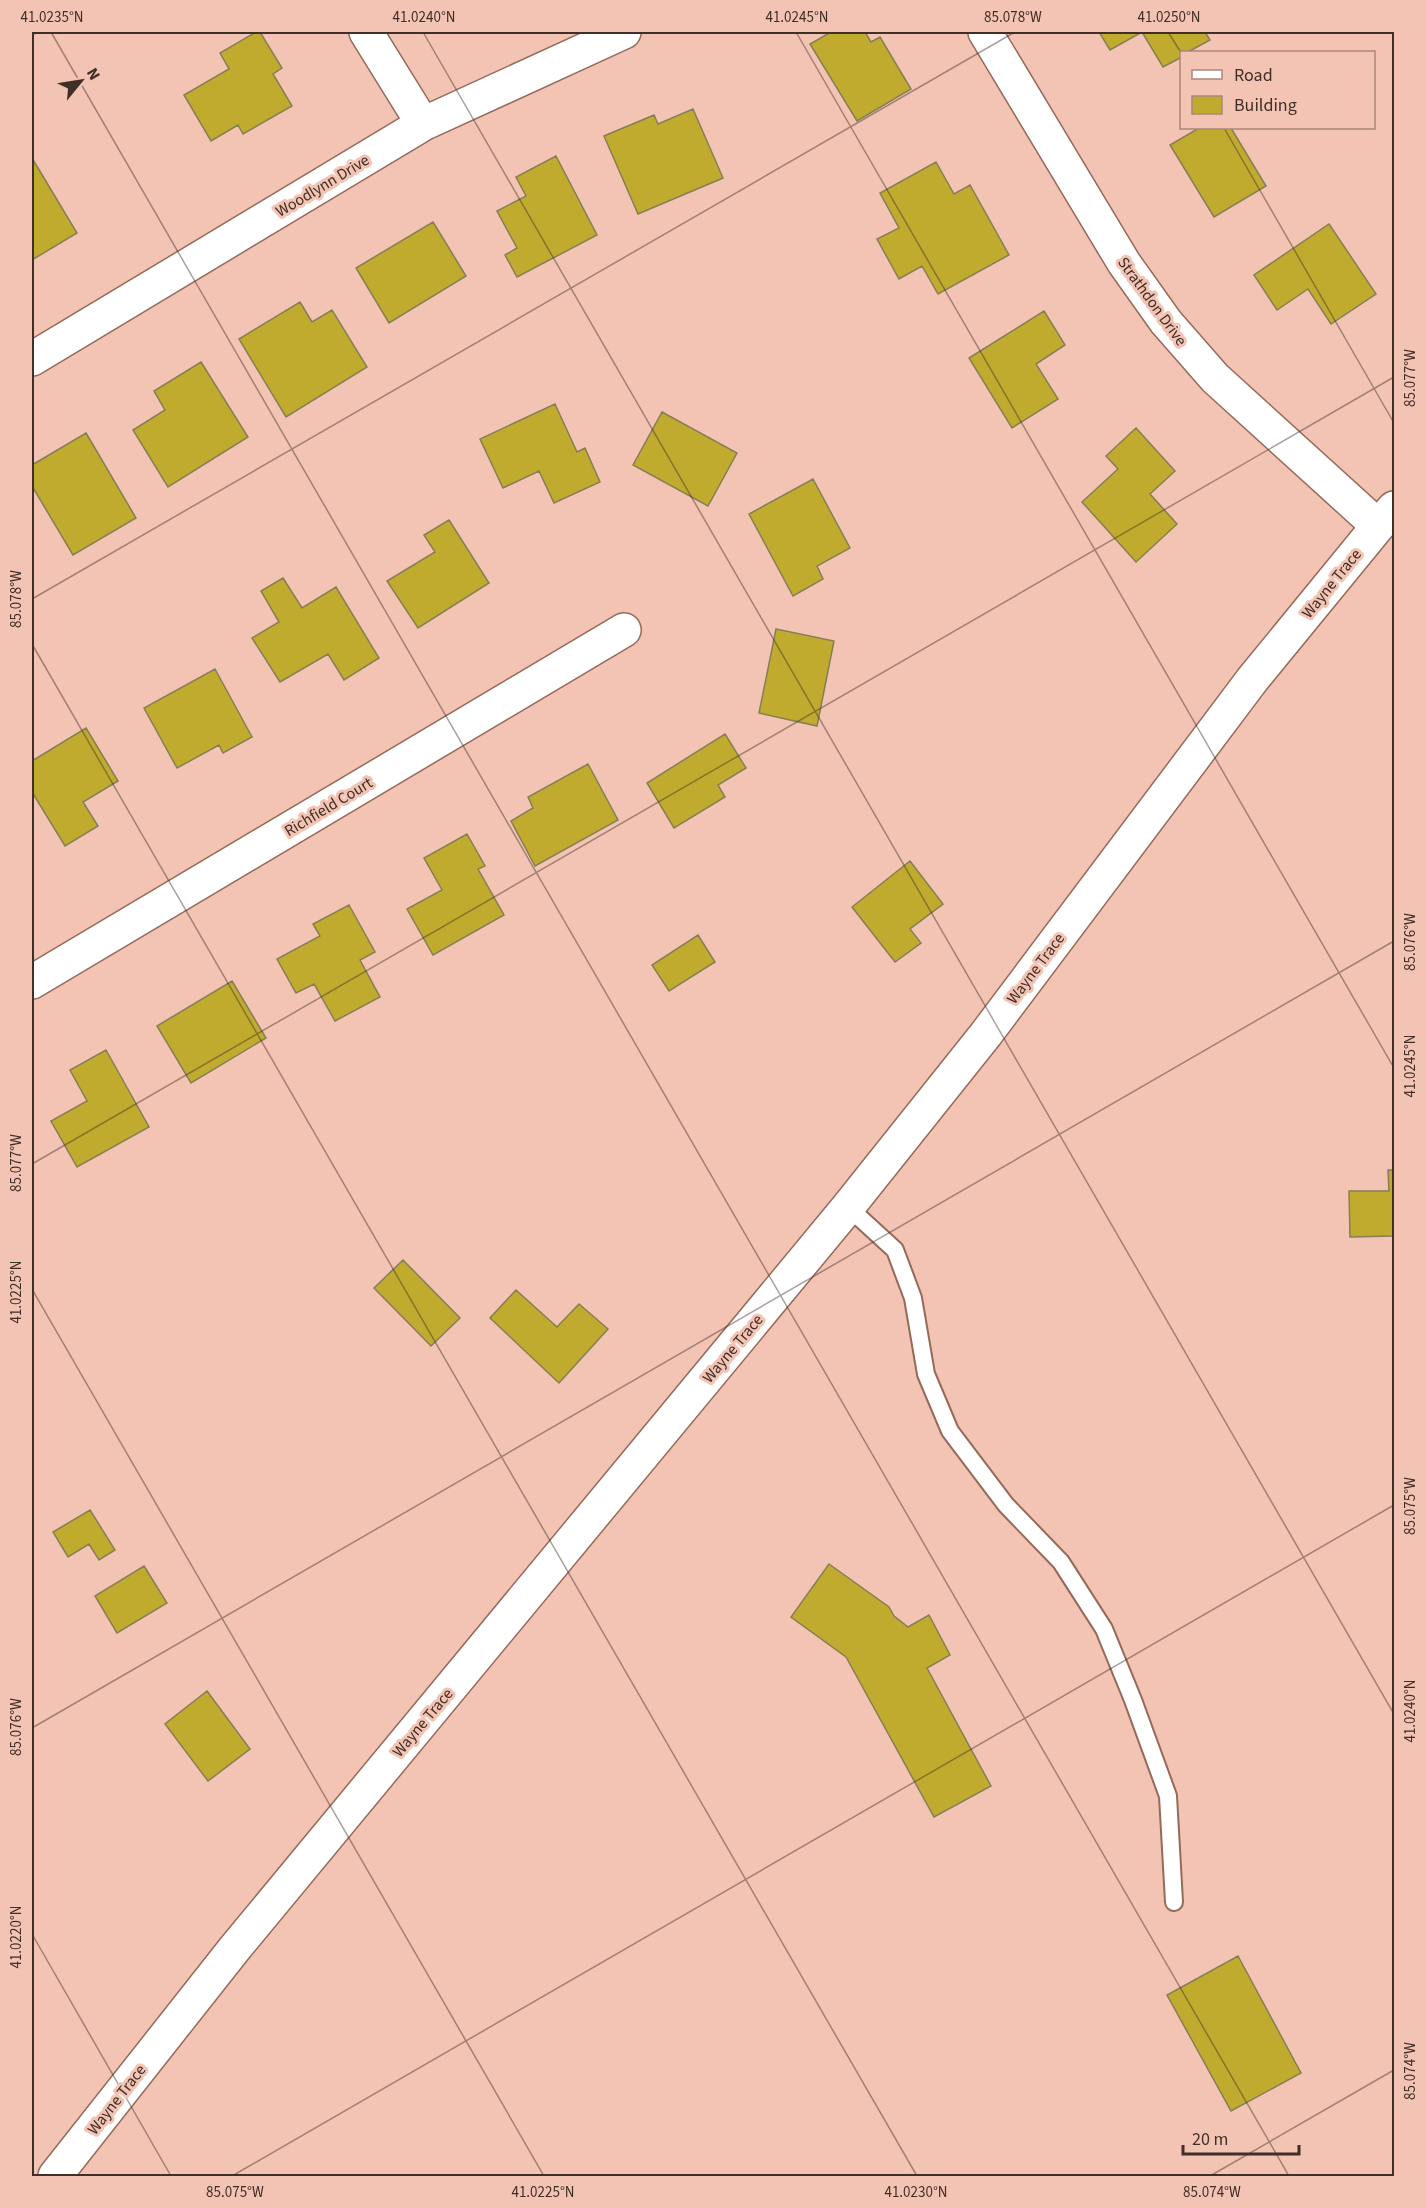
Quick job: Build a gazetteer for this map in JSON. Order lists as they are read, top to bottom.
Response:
{
  "streets": {
    "street": [
      "Woodlynn Drive",
      "Strathdon Drive",
      "Wayne Trace",
      "Richfield Court"
    ]
  },
  "crossings": [
    ["Strathdon Drive", "Wayne Trace"]
  ],
  "legend": ["Road", "Building"],
  "scale_bar": "20 m",
  "north": "top right",
  "coordinates": [
    "41.0235°N",
    "41.0240°N",
    "41.0245°N",
    "85.078°W",
    "41.0250°N",
    "85.077°W",
    "85.076°W",
    "41.0225°N",
    "85.075°W",
    "41.0220°N",
    "85.074°W",
    "41.0230°N"
  ]
}
